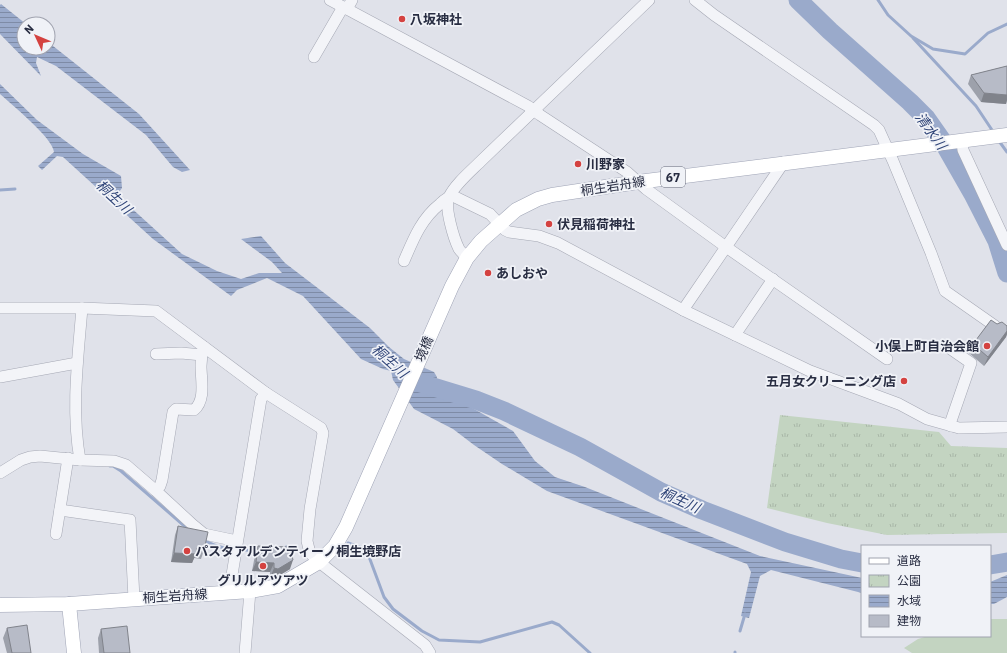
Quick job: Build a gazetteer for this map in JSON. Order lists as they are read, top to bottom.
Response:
{
  "streets": {
    "main road": ["67", "桐生岩舟線", "境橋"]
  },
  "crossings": [
    ["67", "桐生岩舟線"],
    ["桐生岩舟線", "境橋"]
  ],
  "water": ["清水川", "桐生川"],
  "places": [
    "八坂神社",
    "川野家",
    "伏見稲荷神社",
    "あしおや",
    "小俣上町自治会館",
    "五月女クリーニング店",
    "パスタアルデンティーノ桐生境野店",
    "グリルアツアツ"
  ],
  "legend": [
    "道路",
    "公園",
    "水域",
    "建物"
  ],
  "north": "top left"
}
